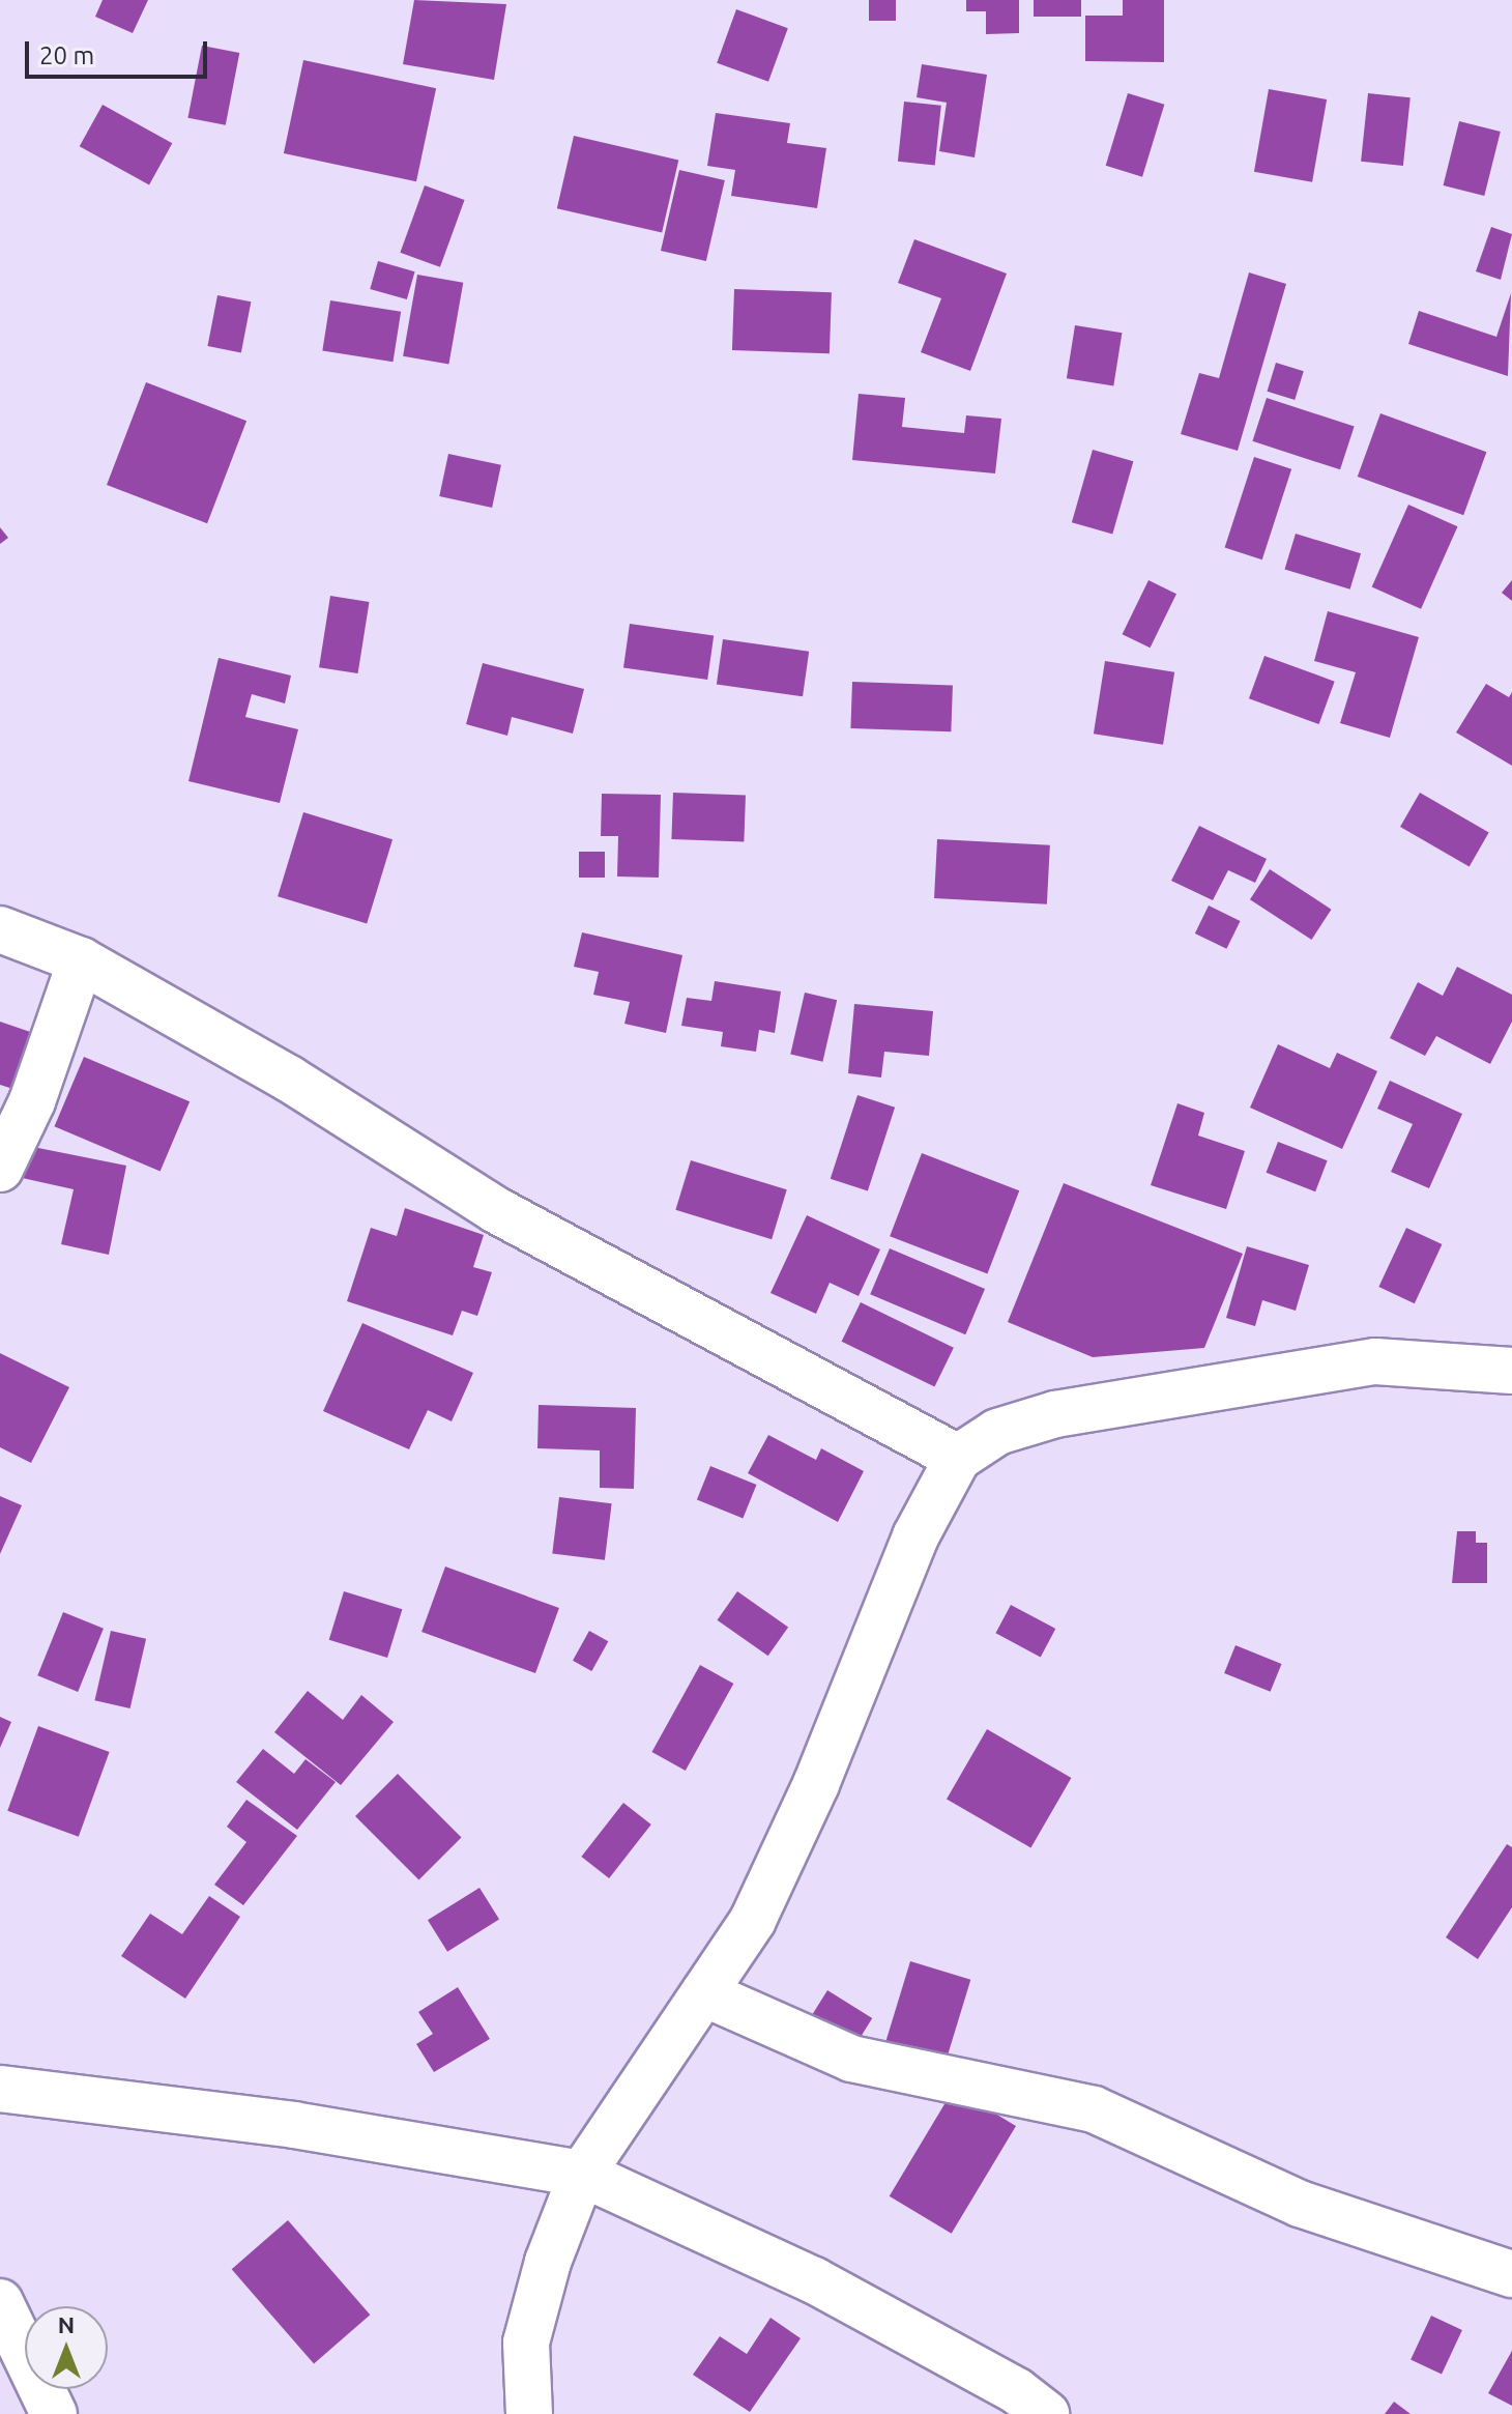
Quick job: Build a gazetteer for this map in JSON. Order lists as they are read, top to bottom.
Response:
{
  "scale_bar": "20 m",
  "north": "top"
}
